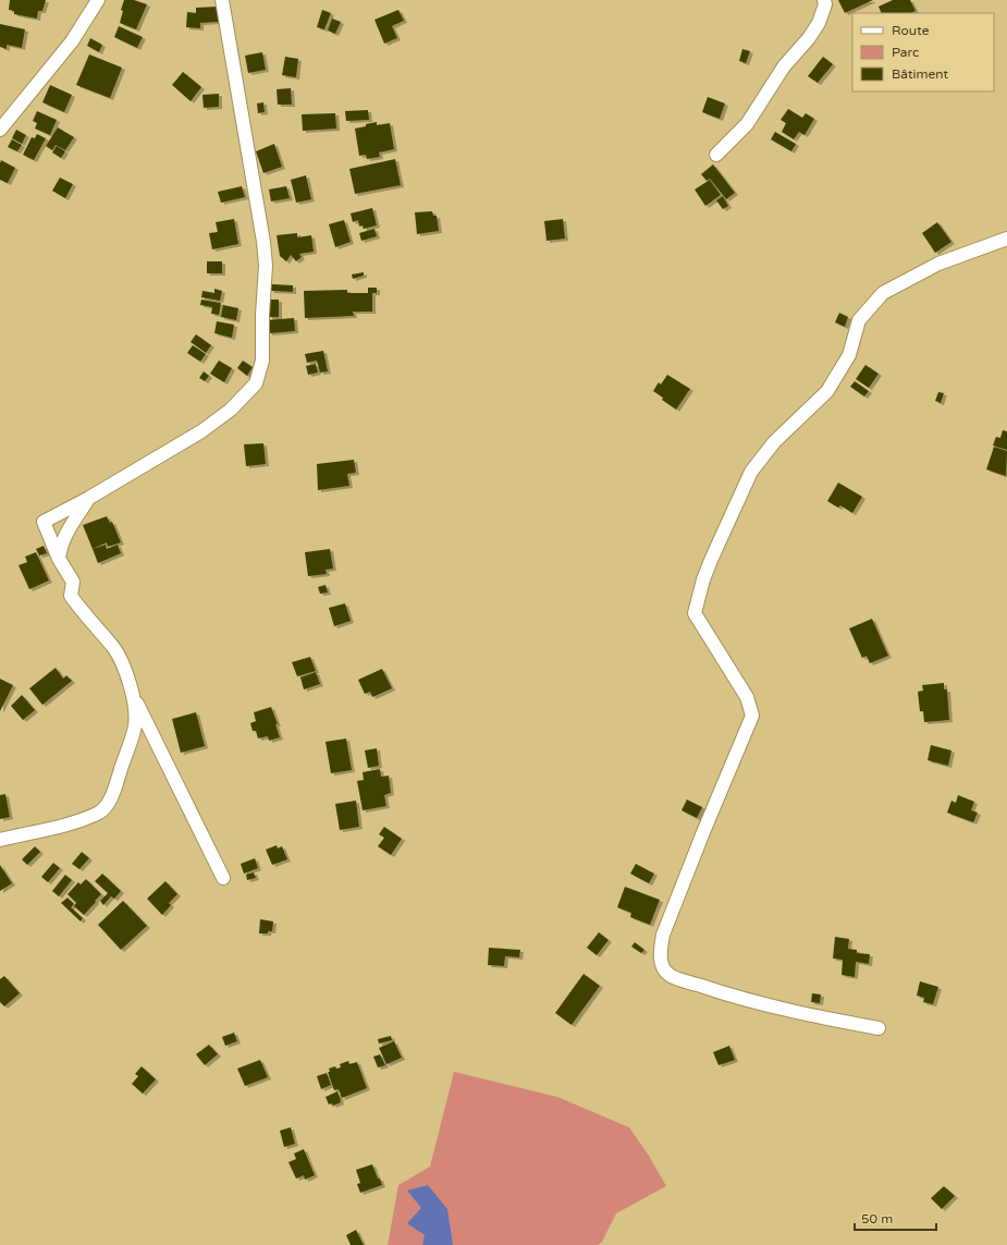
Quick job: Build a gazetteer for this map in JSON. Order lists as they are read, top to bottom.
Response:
{
  "legend": ["Route", "Parc", "Bâtiment"],
  "scale_bar": "50 m"
}
